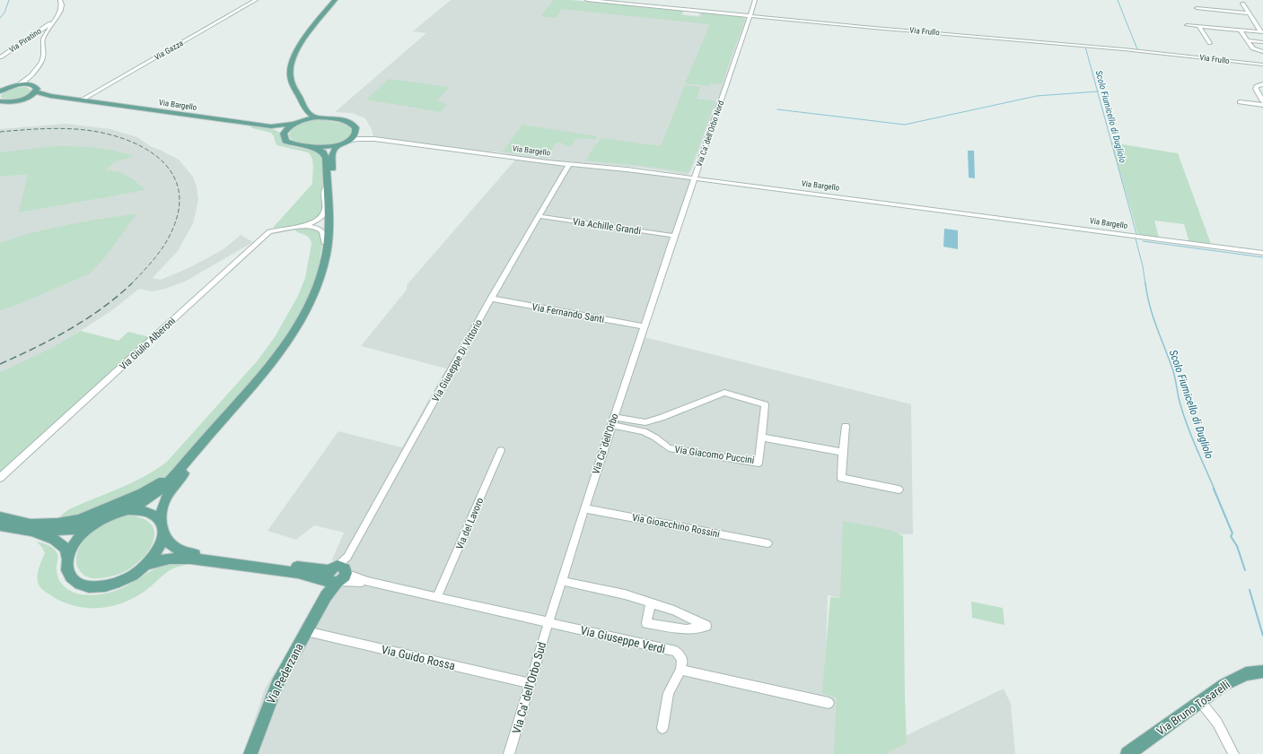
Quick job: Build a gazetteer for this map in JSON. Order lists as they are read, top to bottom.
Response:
{
  "streets": {
    "main road": ["Via Bargello", "Via Pederzana", "Via Bruno Tosarelli"],
    "street": [
      "Via Frullo",
      "Via Piratino",
      "Via Gazza",
      "Via Ca' dell'Orbo Nord",
      "Via Achille Grandi",
      "Via Fernando Santi",
      "Via Giulio Alberoni",
      "Via Giuseppe Di Vittorio",
      "Via Ca' dell'Orbo",
      "Via Giacomo Puccini",
      "Via del Lavoro",
      "Via Gioacchino Rossini",
      "Via Giuseppe Verdi",
      "Via Guido Rossa",
      "Via Ca' dell'Orbo Sud"
    ]
  },
  "crossings": [
    ["Via Frullo", "Via Ca' dell'Orbo Nord"],
    ["Via Gazza", "Via Bargello"],
    ["Via Bargello", "Via Ca' dell'Orbo Nord"],
    ["Via Bargello", "Via Giuseppe Di Vittorio"],
    ["Via Ca' dell'Orbo Nord", "Via Achille Grandi"],
    ["Via Ca' dell'Orbo Nord", "Via Ca' dell'Orbo"],
    ["Via Achille Grandi", "Via Giuseppe Di Vittorio"],
    ["Via Fernando Santi", "Via Giuseppe Di Vittorio"],
    ["Via Fernando Santi", "Via Ca' dell'Orbo"],
    ["Via Giuseppe Di Vittorio", "Via Pederzana"],
    ["Via Ca' dell'Orbo", "Via Giacomo Puccini"],
    ["Via Ca' dell'Orbo", "Via Gioacchino Rossini"],
    ["Via Ca' dell'Orbo", "Via Giuseppe Verdi"],
    ["Via Ca' dell'Orbo", "Via Ca' dell'Orbo Sud"],
    ["Via Giuseppe Verdi", "Via Ca' dell'Orbo Sud"],
    ["Via Guido Rossa", "Via Pederzana"],
    ["Via Guido Rossa", "Via Ca' dell'Orbo Sud"]
  ],
  "water": ["Scolo Fiumicello di Dugliolo"]
}
